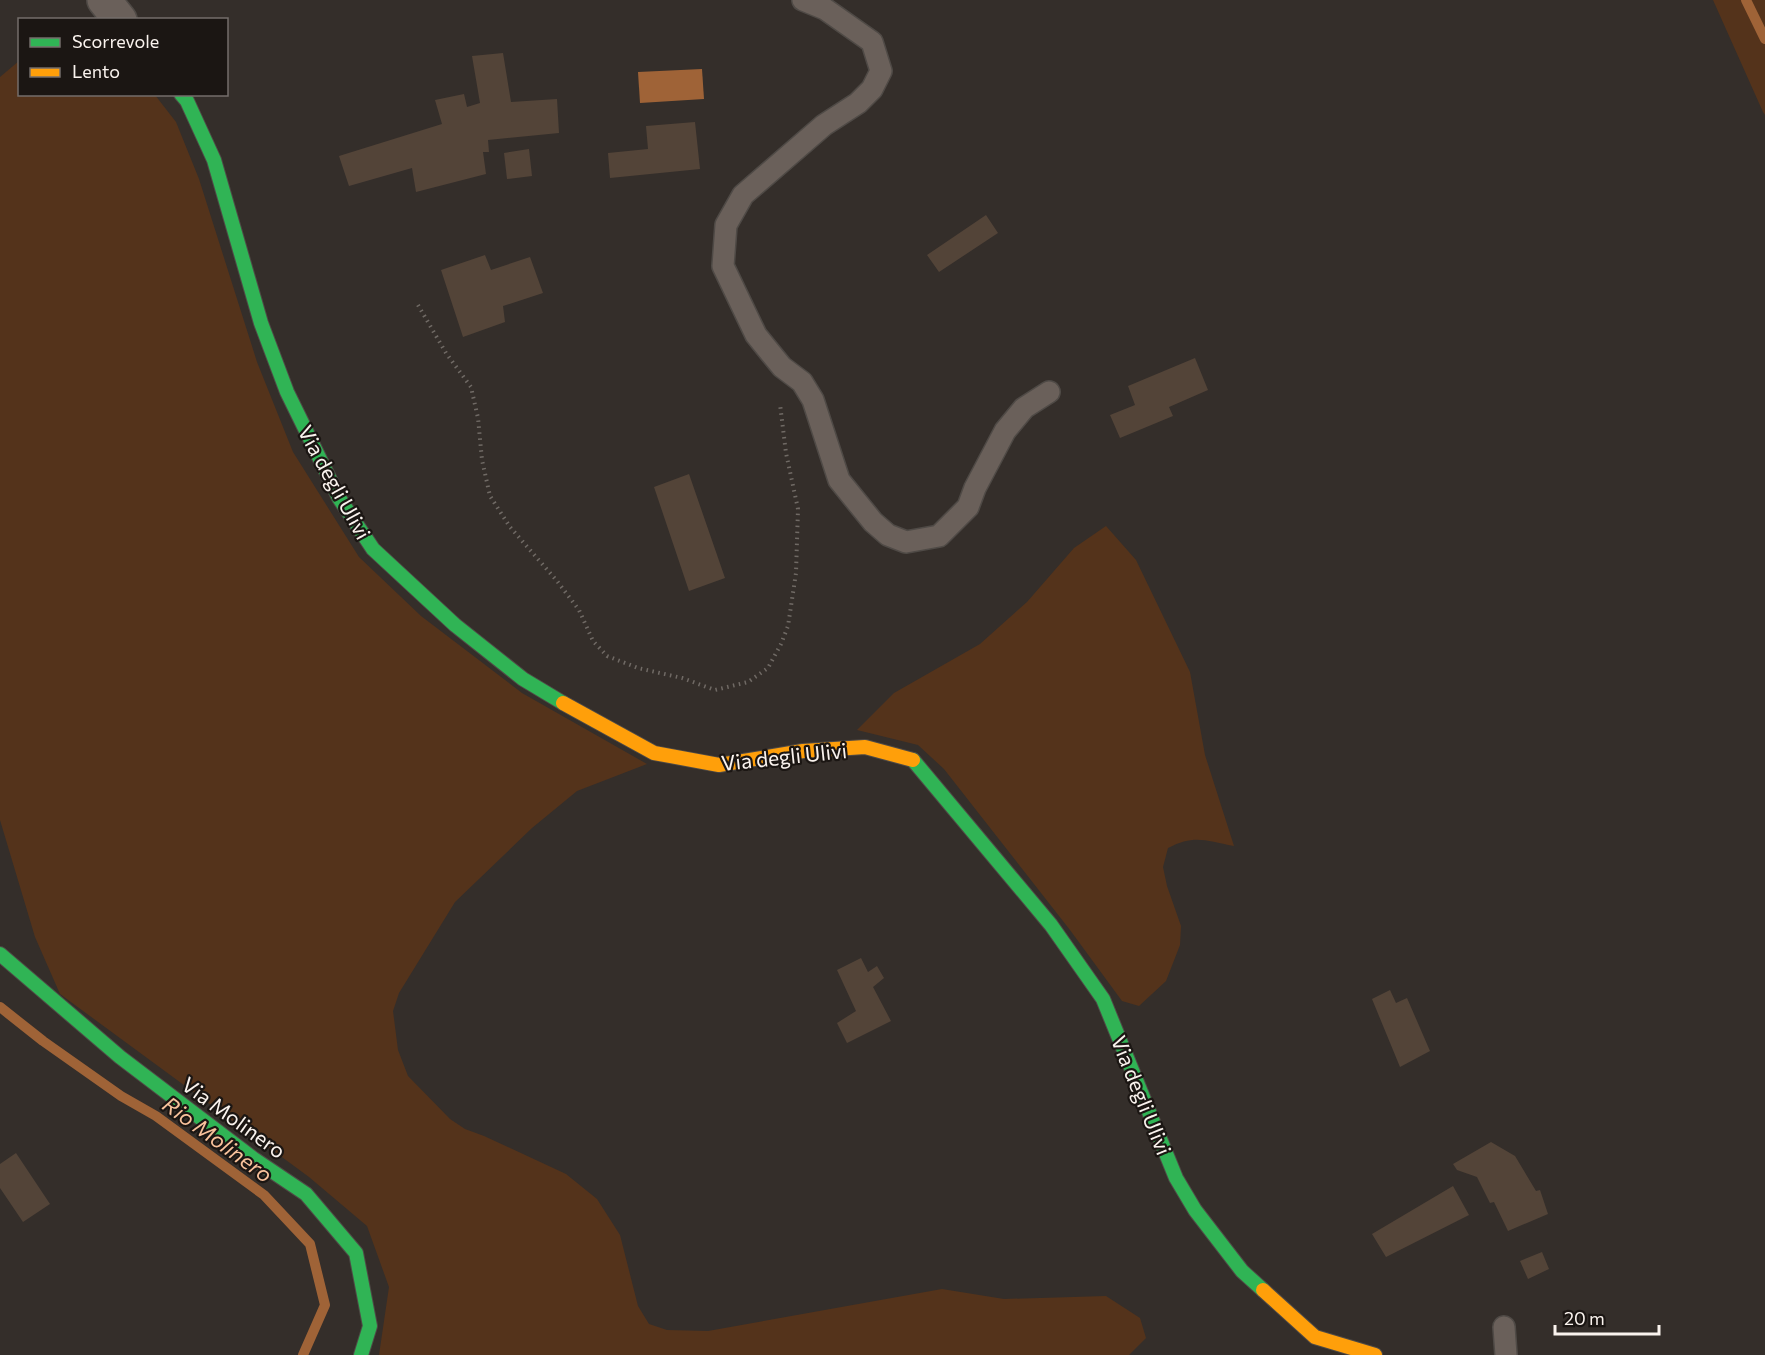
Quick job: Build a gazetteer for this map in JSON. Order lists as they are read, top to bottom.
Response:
{
  "streets": {
    "street": ["Via degli Ulivi", "Via Molinero"]
  },
  "water": ["Rio Molinero"],
  "legend": ["Scorrevole", "Lento"],
  "scale_bar": "20 m"
}
